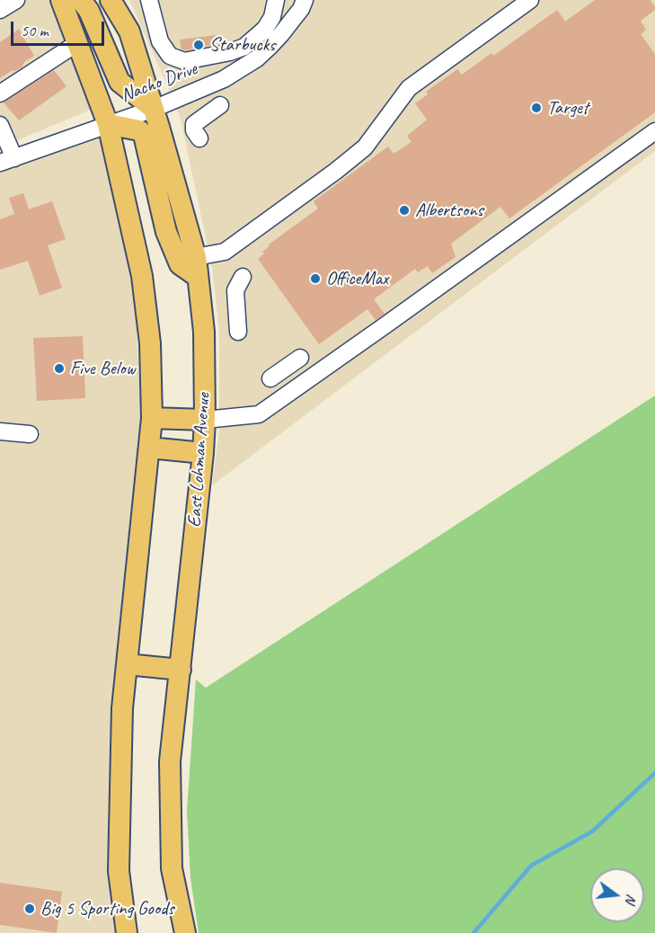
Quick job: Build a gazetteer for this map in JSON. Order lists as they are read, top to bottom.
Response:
{
  "streets": {
    "main road": ["East Lohman Avenue"],
    "street": ["Nacho Drive"]
  },
  "crossings": [
    ["Nacho Drive", "East Lohman Avenue"]
  ],
  "places": [
    "Starbucks",
    "Target",
    "Albertsons",
    "OfficeMax",
    "Five Below",
    "Big 5 Sporting Goods"
  ],
  "scale_bar": "50 m",
  "north": "right"
}
